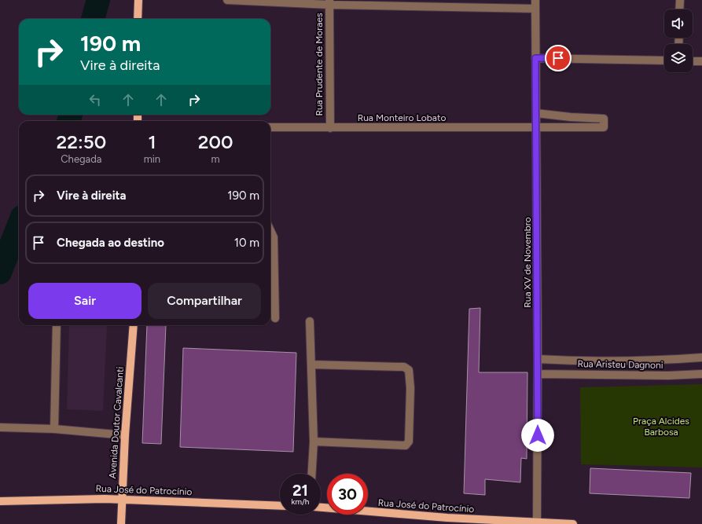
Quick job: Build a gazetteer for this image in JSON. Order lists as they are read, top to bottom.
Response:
{
  "streets": {
    "main road": ["Avenida Doutor Cavalcanti", "Rua José do Patrocínio"],
    "street": [
      "Rua Prudente de Moraes",
      "Rua Monteiro Lobato",
      "Rua XV de Novembro",
      "Rua Aristeu Dagnoni"
    ]
  },
  "crossings": [
    ["Rua Prudente de Moraes", "Rua Monteiro Lobato"],
    ["Rua Monteiro Lobato", "Rua XV de Novembro"],
    ["Rua XV de Novembro", "Rua Aristeu Dagnoni"],
    ["Rua XV de Novembro", "Rua José do Patrocínio"],
    ["Avenida Doutor Cavalcanti", "Rua José do Patrocínio"]
  ],
  "parks": ["Praça Alcides Barbosa"],
  "page": {
    "turn": ["190 m", "Vire à direita"],
    "eta": [
      "22:50",
      "Chegada",
      "1",
      "min",
      "200",
      "m"
    ],
    "list": [
      {
        "name": "Vire à direita",
        "value": "190 m"
      },
      {
        "name": "Chegada ao destino",
        "value": "10 m"
      }
    ],
    "buttons": ["Sair", "Compartilhar"],
    "speed": "21 km/h",
    "limit": "30"
  }
}
